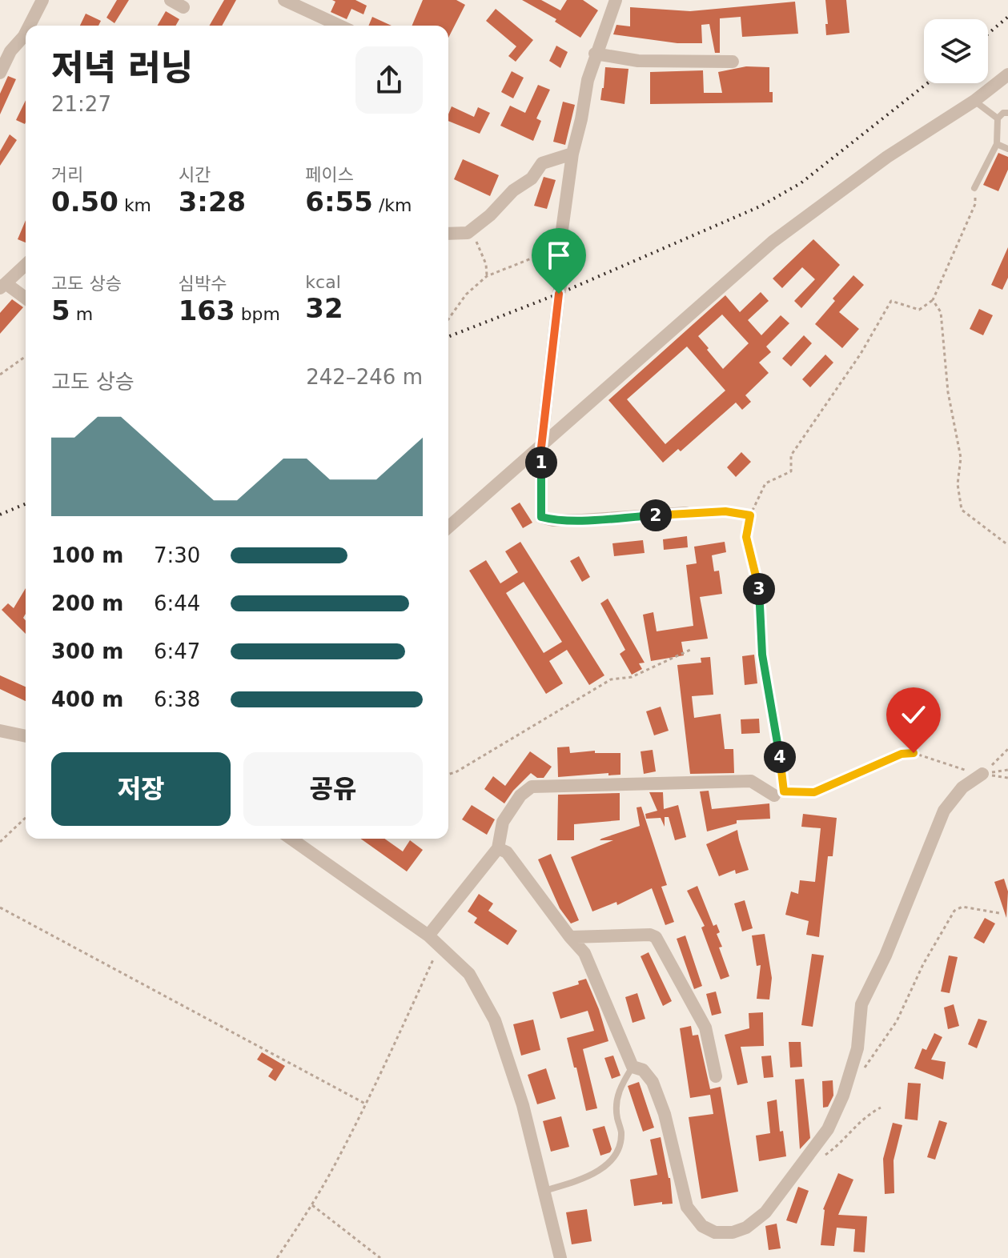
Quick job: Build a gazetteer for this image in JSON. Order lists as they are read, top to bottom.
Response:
{
  "page": {
    "heading": ["저녁 러닝", "21:27"],
    "stats": [
      ["거리", "0.50 km"],
      ["시간", "3:28"],
      ["페이스", "6:55 /km"],
      ["고도 상승", "5 m"],
      ["심박수", "163 bpm"],
      ["kcal", "32"]
    ],
    "chart": ["고도 상승", "242–246 m"],
    "pins": [
      "1",
      "2",
      "3",
      "4"
    ],
    "list": [
      {
        "name": "100 m",
        "note": "7:30"
      },
      {
        "name": "200 m",
        "note": "6:44"
      },
      {
        "name": "300 m",
        "note": "6:47"
      },
      {
        "name": "400 m",
        "note": "6:38"
      }
    ],
    "buttons": ["저장", "공유"]
  }
}
